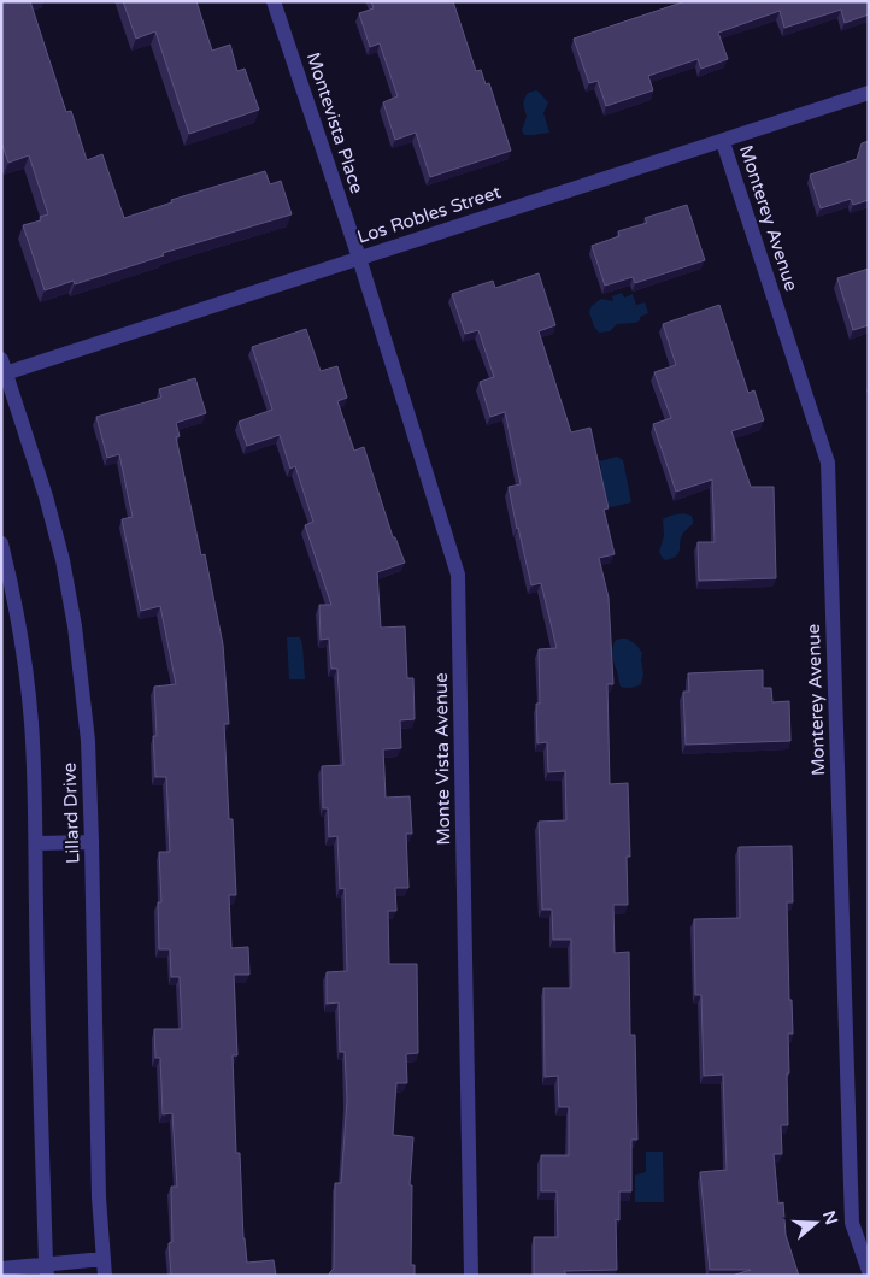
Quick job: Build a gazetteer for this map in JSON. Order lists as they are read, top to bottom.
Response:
{
  "streets": {
    "street": [
      "Montevista Place",
      "Los Robles Street",
      "Monterey Avenue",
      "Monte Vista Avenue",
      "Lillard Drive"
    ]
  },
  "crossings": [
    ["Montevista Place", "Los Robles Street"],
    ["Montevista Place", "Monte Vista Avenue"],
    ["Los Robles Street", "Monterey Avenue"],
    ["Los Robles Street", "Monte Vista Avenue"],
    ["Los Robles Street", "Lillard Drive"]
  ],
  "north": "right"
}
